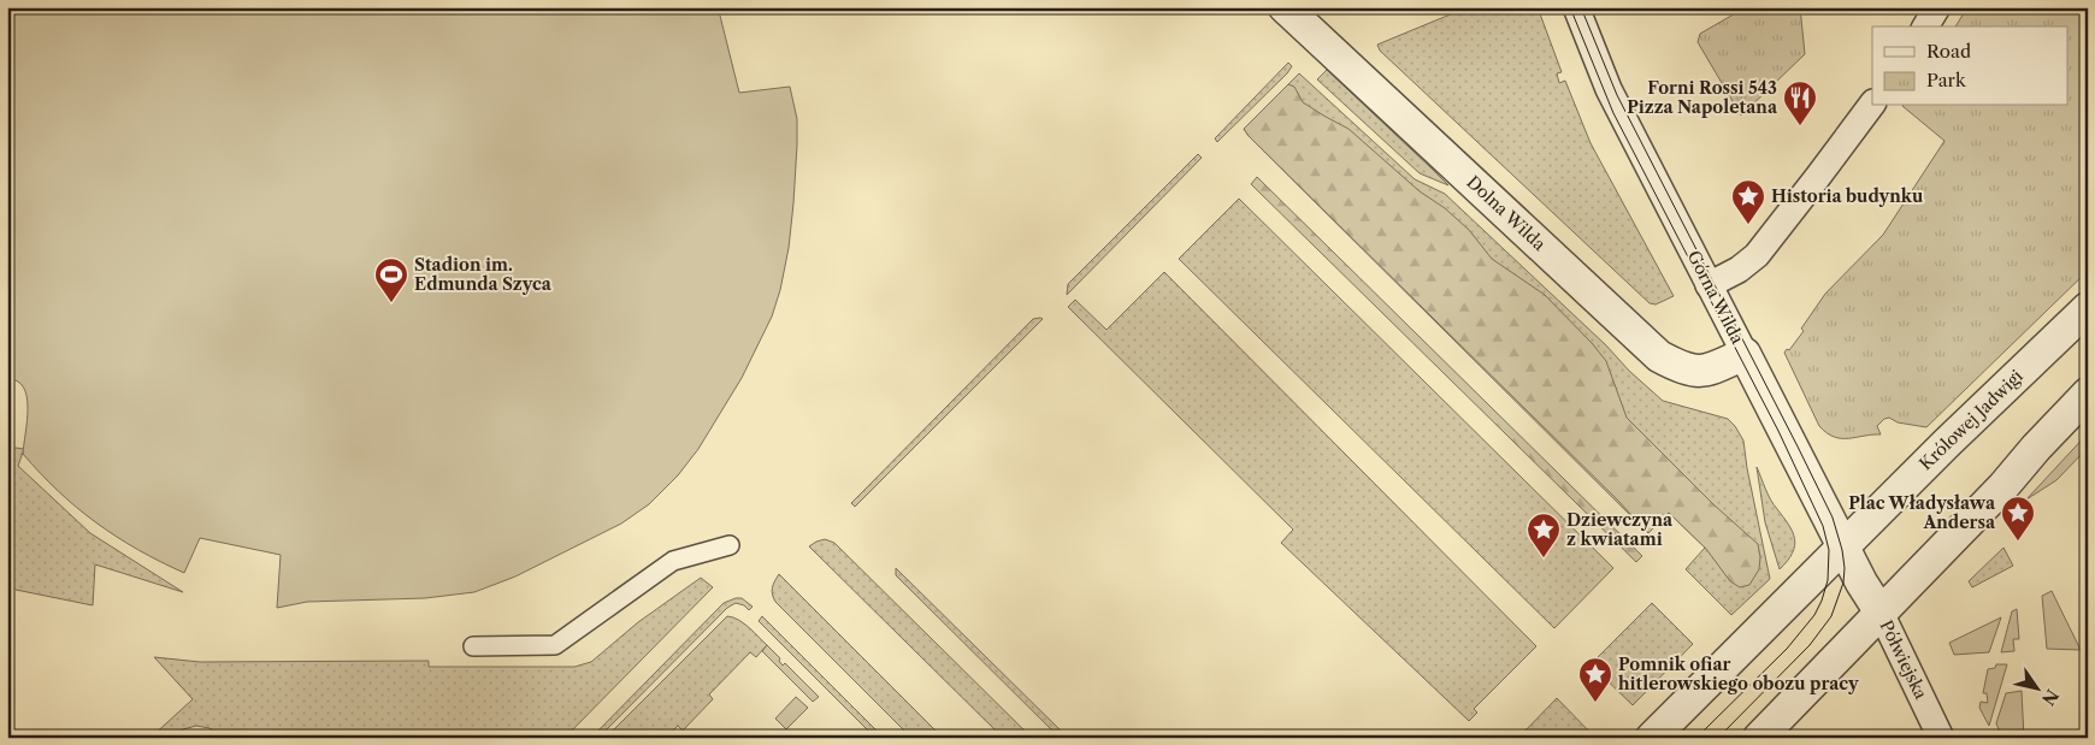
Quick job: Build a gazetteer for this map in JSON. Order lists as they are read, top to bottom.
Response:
{
  "streets": {
    "street": [
      "Dolna Wilda",
      "Górna Wilda",
      "Królowej Jadwigi",
      "Półwiejska"
    ]
  },
  "crossings": [
    ["Dolna Wilda", "Górna Wilda"],
    ["Górna Wilda", "Królowej Jadwigi"],
    ["Górna Wilda", "Półwiejska"]
  ],
  "places": {
    "restaurant": ["Forni Rossi 543 Pizza Napoletana"],
    "place": [
      "Historia budynku",
      "Plac Władysława Andersa",
      "Dziewczyna z kwiatami",
      "Pomnik ofiar hitlerowskiego obozu pracy"
    ],
    "sports": ["Stadion im. Edmunda Szyca"]
  },
  "legend": ["Road", "Park"],
  "north": "bottom right"
}
